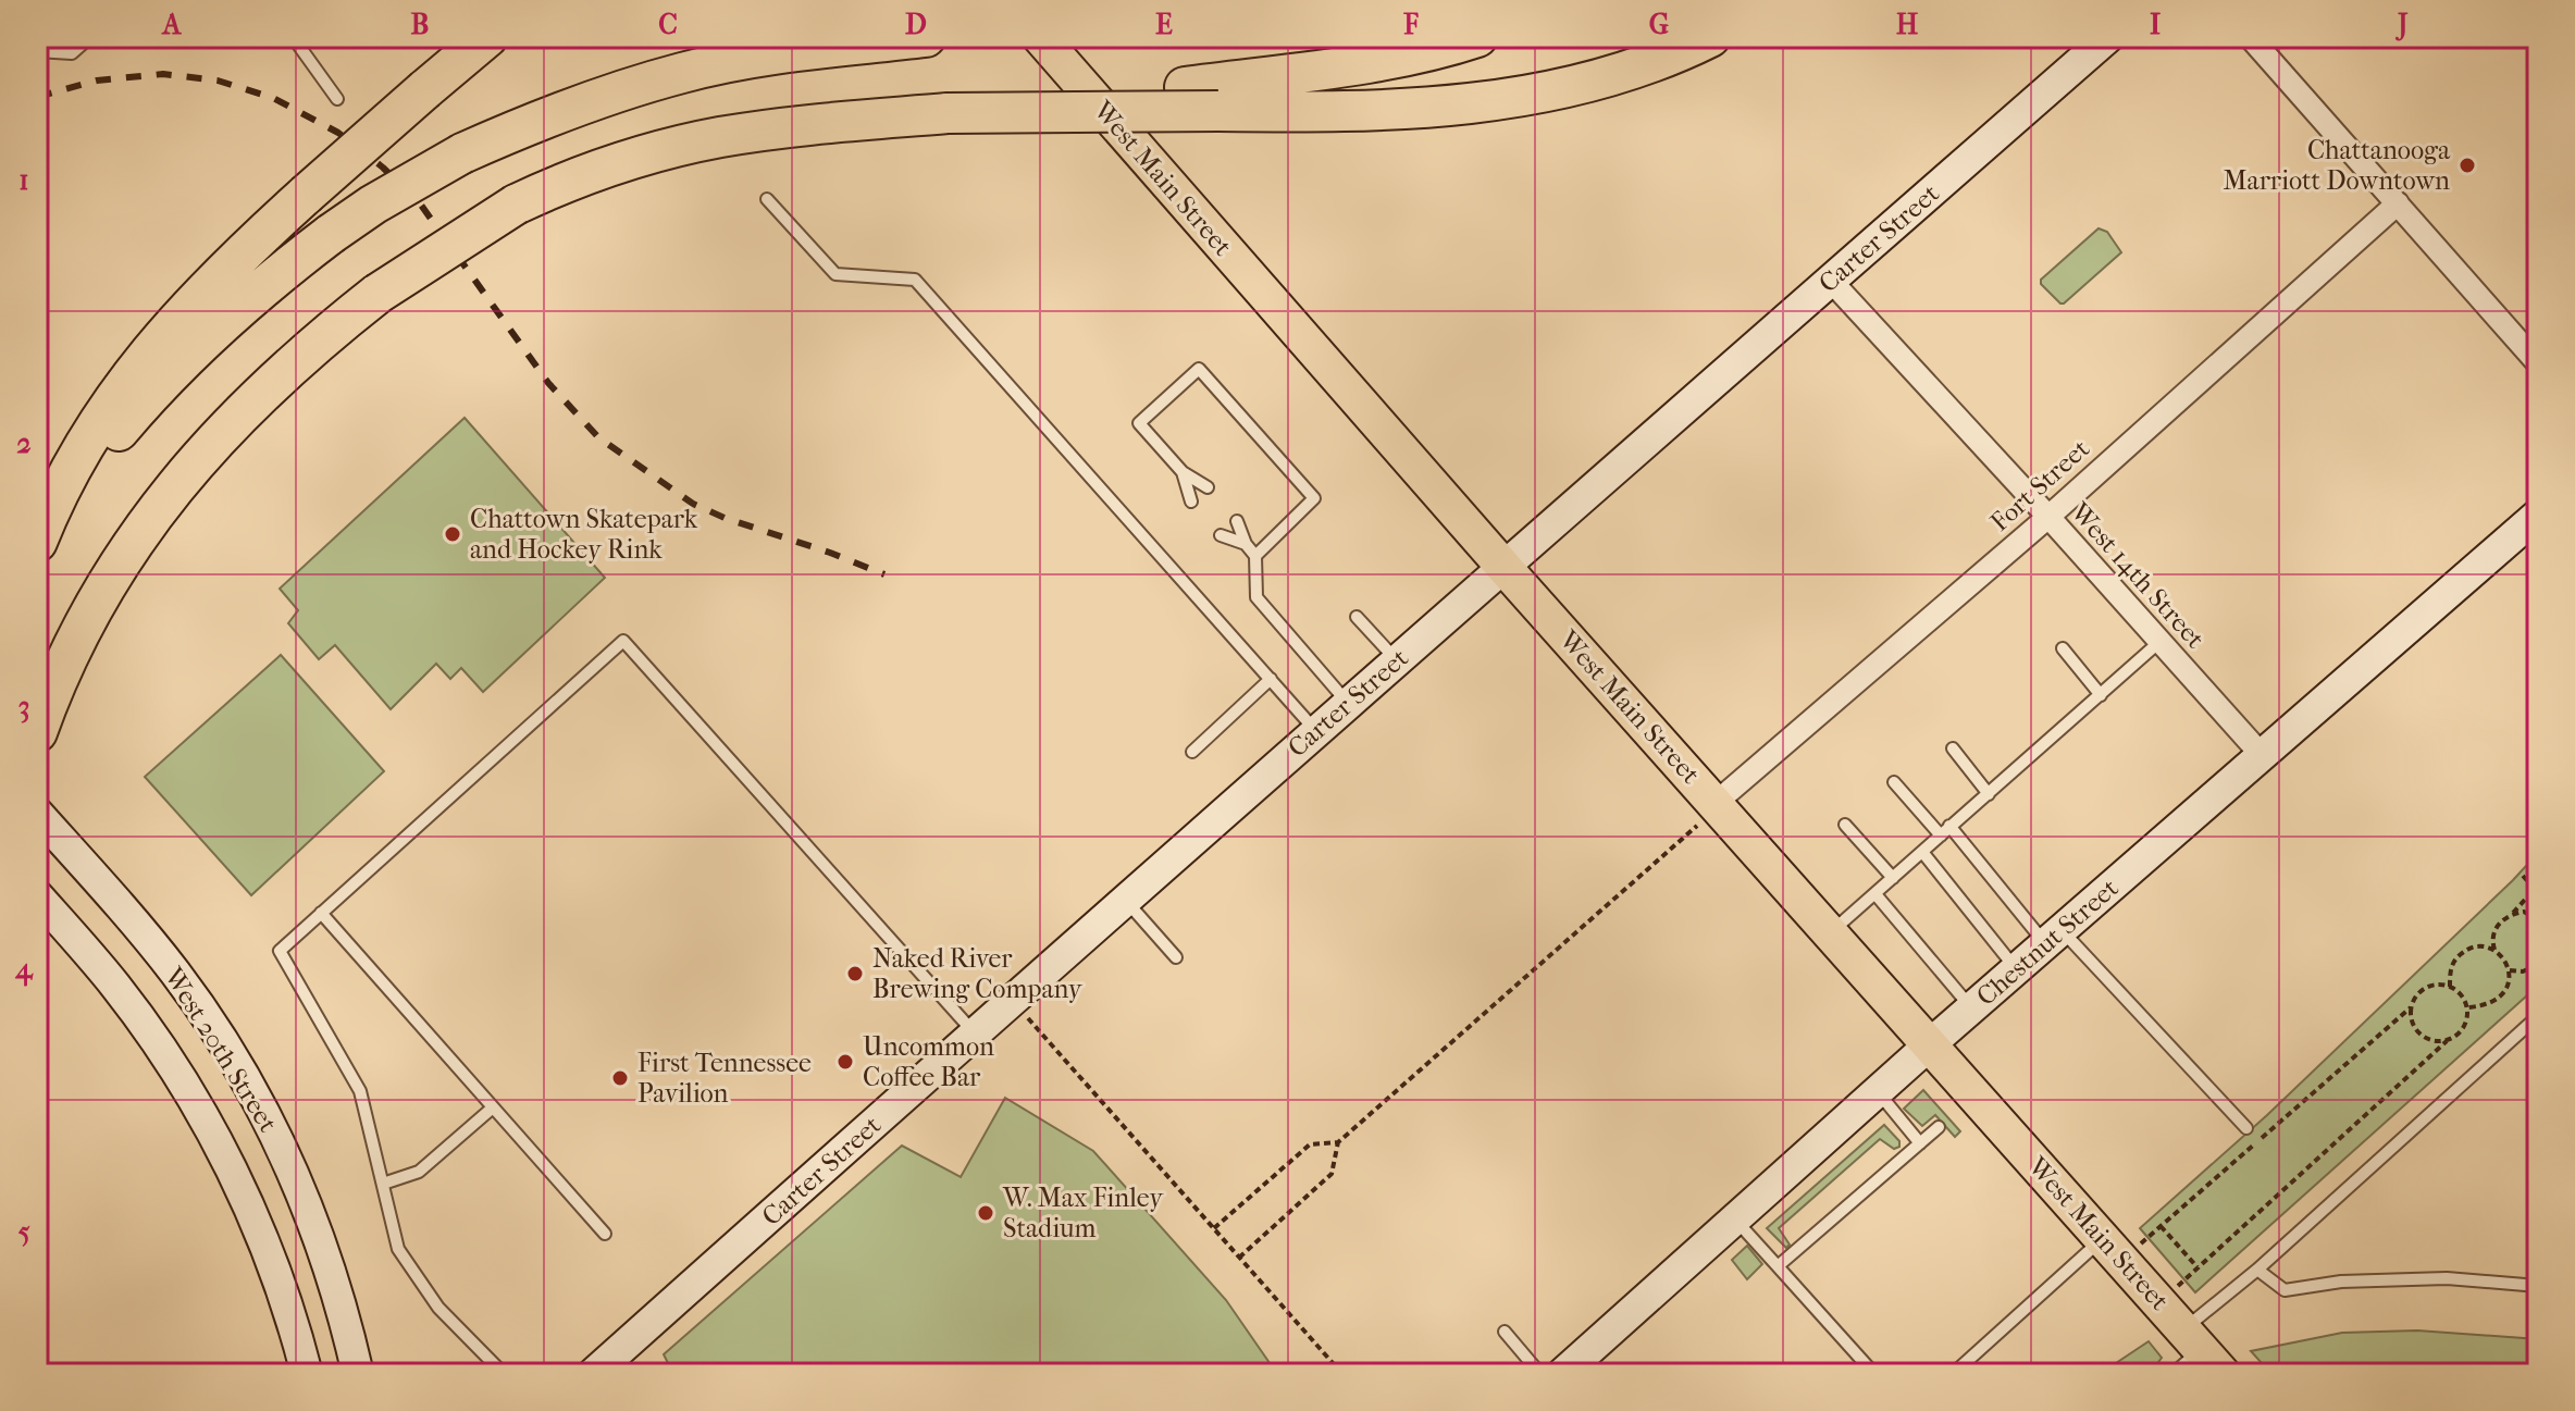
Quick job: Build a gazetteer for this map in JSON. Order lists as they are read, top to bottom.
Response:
{
  "streets": {
    "main road": ["West Main Street"],
    "street": [
      "Carter Street",
      "Fort Street",
      "West 14th Street",
      "Chestnut Street",
      "West 20th Street"
    ]
  },
  "crossings": [
    ["West Main Street", "Carter Street"],
    ["West Main Street", "Fort Street"],
    ["West Main Street", "Chestnut Street"],
    ["Carter Street", "West 14th Street"],
    ["Fort Street", "West 14th Street"],
    ["West 14th Street", "Chestnut Street"]
  ],
  "places": [
    "Chattanooga Marriott Downtown",
    "Chattown Skatepark and Hockey Rink",
    "Naked River Brewing Company",
    "Uncommon Coffee Bar",
    "First Tennessee Pavilion",
    "W. Max Finley Stadium"
  ],
  "grid": {
    "columns": [
      "A",
      "B",
      "C",
      "D",
      "E",
      "F",
      "G",
      "H",
      "I",
      "J"
    ],
    "rows": [
      "1",
      "2",
      "3",
      "4",
      "5"
    ]
  }
}
